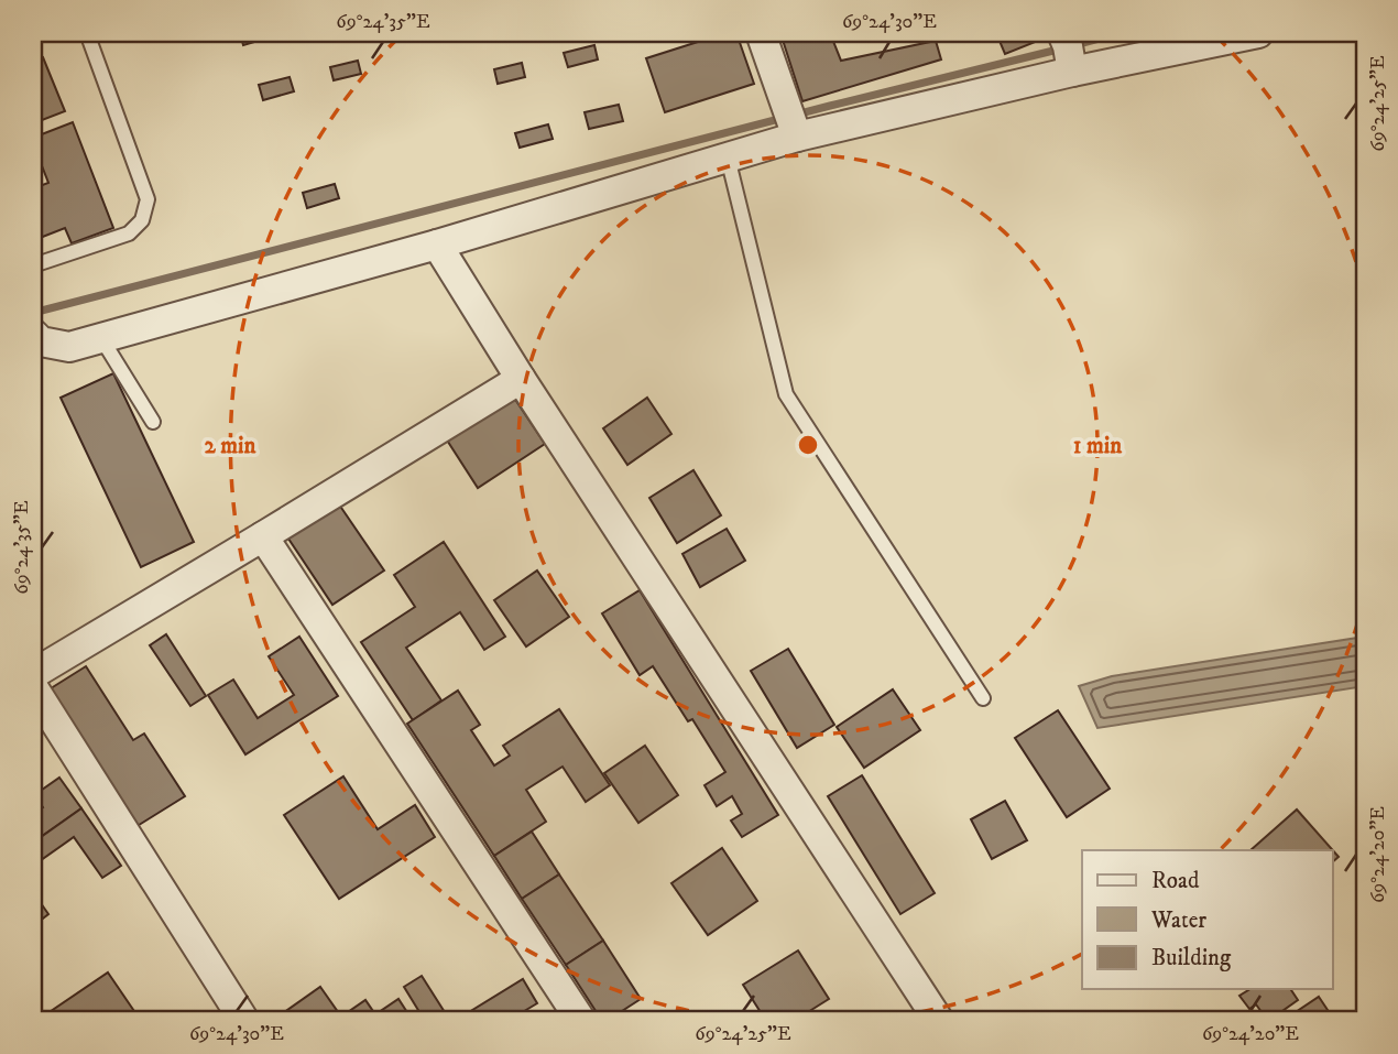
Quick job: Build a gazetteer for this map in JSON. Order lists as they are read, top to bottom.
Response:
{
  "legend": ["Road", "Water", "Building"],
  "coordinates": [
    "69°24'35\"E",
    "69°24'30\"E",
    "69°24'25\"E",
    "69°24'20\"E"
  ],
  "rings": ["1 min", "2 min"]
}
